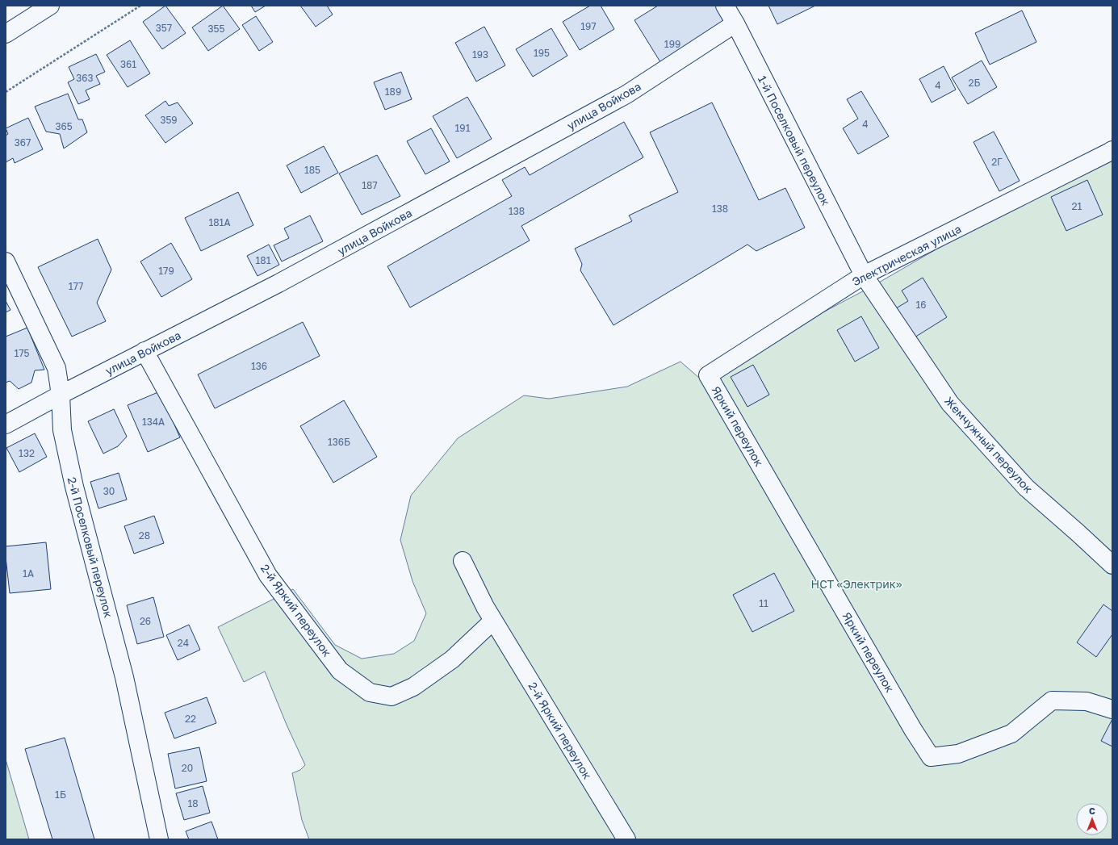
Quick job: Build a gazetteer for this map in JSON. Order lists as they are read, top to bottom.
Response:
{
  "streets": {
    "street": [
      "улица Войкова",
      "1-й Поселковый переулок",
      "Электрическая улица",
      "Яркий переулок",
      "Жемчужный переулок",
      "2-й Поселковый переулок",
      "2-й Яркий переулок"
    ]
  },
  "crossings": [
    ["улица Войкова", "1-й Поселковый переулок"],
    ["улица Войкова", "2-й Поселковый переулок"],
    ["улица Войкова", "2-й Яркий переулок"],
    ["1-й Поселковый переулок", "Электрическая улица"],
    ["1-й Поселковый переулок", "Жемчужный переулок"],
    ["Электрическая улица", "Яркий переулок"],
    ["Электрическая улица", "Жемчужный переулок"]
  ],
  "parks": ["НСТ «Электрик»"],
  "house_numbers": [
    "197",
    "357",
    "355",
    "199",
    "195",
    "193",
    "361",
    "363",
    "2Б",
    "4",
    "189",
    "359",
    "4",
    "365",
    "191",
    "367",
    "2Г",
    "185",
    "187",
    "21",
    "138",
    "138",
    "181А",
    "181",
    "179",
    "177",
    "16",
    "175",
    "136",
    "134А",
    "136Б",
    "132",
    "30",
    "28",
    "1А",
    "11",
    "26",
    "24",
    "22",
    "20",
    "1Б",
    "18"
  ],
  "north": "top"
}
